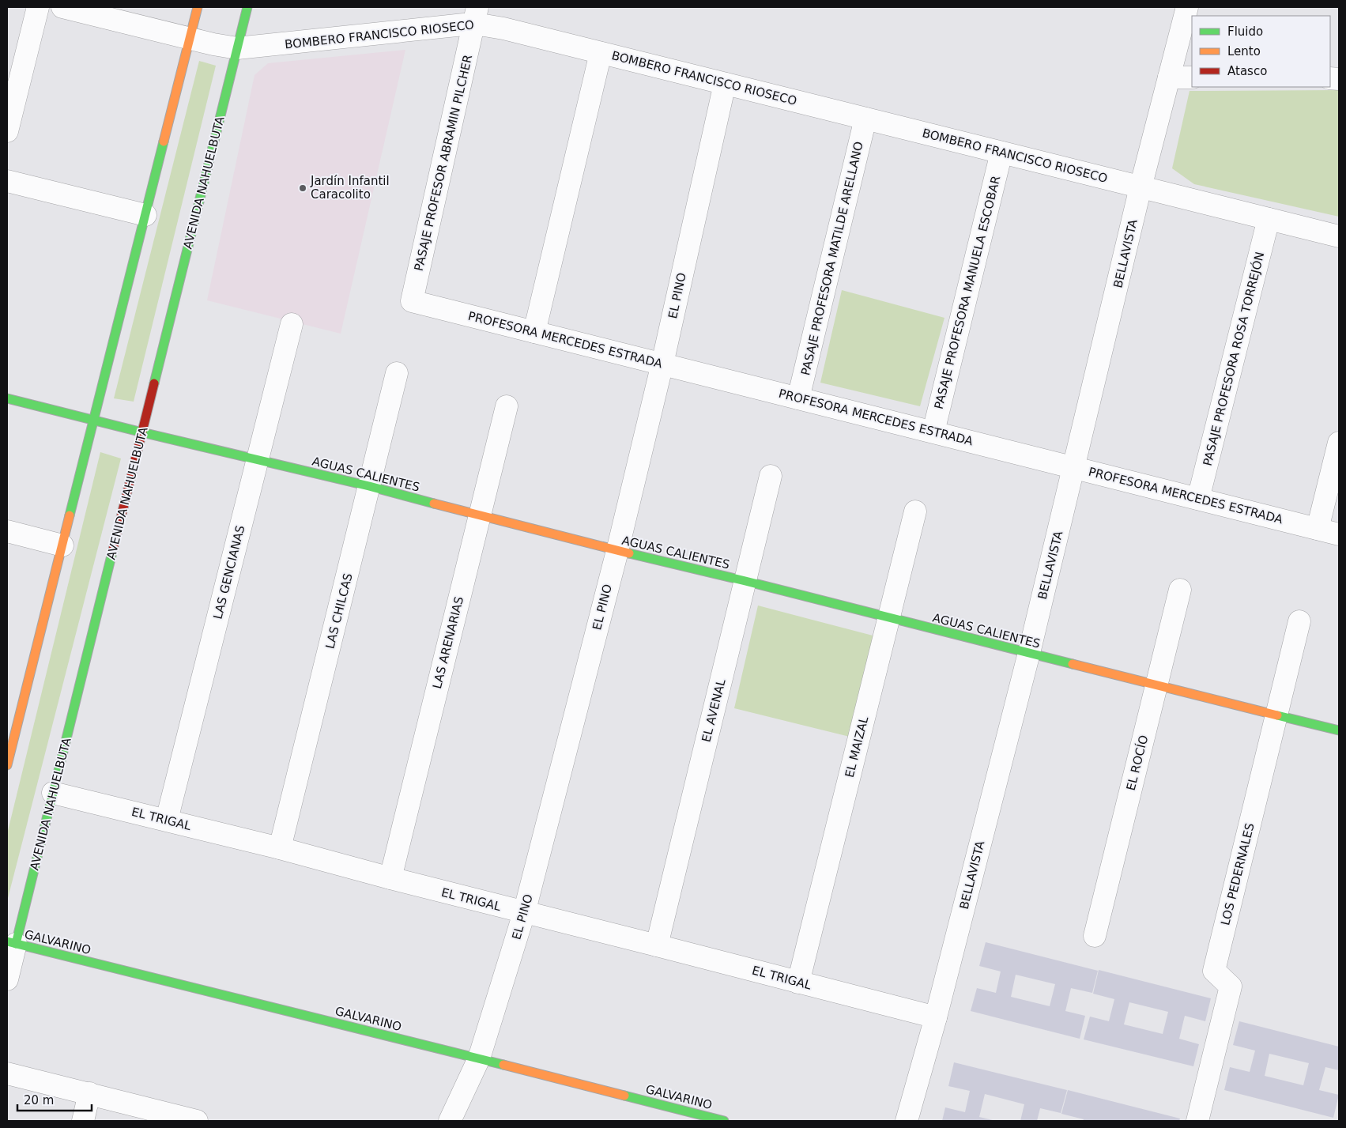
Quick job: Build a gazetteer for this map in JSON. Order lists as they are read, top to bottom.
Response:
{
  "streets": {
    "street": [
      "BOMBERO FRANCISCO RIOSECO",
      "PASAJE PROFESOR ABRAMIN PILCHER",
      "AVENIDA NAHUELBUTA",
      "BELLAVISTA",
      "PASAJE PROFESORA MATILDE ARELLANO",
      "PASAJE PROFESORA MANUELA ESCOBAR",
      "EL PINO",
      "PROFESORA MERCEDES ESTRADA",
      "PASAJE PROFESORA ROSA TORREJÓN",
      "AGUAS CALIENTES",
      "LAS GENCIANAS",
      "LAS CHILCAS",
      "LAS ARENARIAS",
      "EL AVENAL",
      "EL MAIZAL",
      "EL ROCÍO",
      "EL TRIGAL",
      "LOS PEDERNALES",
      "GALVARINO"
    ]
  },
  "crossings": [
    ["BOMBERO FRANCISCO RIOSECO", "PASAJE PROFESOR ABRAMIN PILCHER"],
    ["BOMBERO FRANCISCO RIOSECO", "AVENIDA NAHUELBUTA"],
    ["BOMBERO FRANCISCO RIOSECO", "BELLAVISTA"],
    ["BOMBERO FRANCISCO RIOSECO", "PASAJE PROFESORA MATILDE ARELLANO"],
    ["BOMBERO FRANCISCO RIOSECO", "PASAJE PROFESORA MANUELA ESCOBAR"],
    ["BOMBERO FRANCISCO RIOSECO", "EL PINO"],
    ["BOMBERO FRANCISCO RIOSECO", "PASAJE PROFESORA ROSA TORREJÓN"],
    ["PASAJE PROFESOR ABRAMIN PILCHER", "PROFESORA MERCEDES ESTRADA"],
    ["AVENIDA NAHUELBUTA", "AGUAS CALIENTES"],
    ["AVENIDA NAHUELBUTA", "EL TRIGAL"],
    ["AVENIDA NAHUELBUTA", "GALVARINO"],
    ["BELLAVISTA", "PROFESORA MERCEDES ESTRADA"],
    ["BELLAVISTA", "AGUAS CALIENTES"],
    ["BELLAVISTA", "EL TRIGAL"],
    ["PASAJE PROFESORA MATILDE ARELLANO", "PROFESORA MERCEDES ESTRADA"],
    ["PASAJE PROFESORA MANUELA ESCOBAR", "PROFESORA MERCEDES ESTRADA"],
    ["EL PINO", "PROFESORA MERCEDES ESTRADA"],
    ["EL PINO", "AGUAS CALIENTES"],
    ["EL PINO", "EL TRIGAL"],
    ["EL PINO", "GALVARINO"],
    ["PROFESORA MERCEDES ESTRADA", "PASAJE PROFESORA ROSA TORREJÓN"],
    ["AGUAS CALIENTES", "LAS GENCIANAS"],
    ["AGUAS CALIENTES", "LAS CHILCAS"],
    ["AGUAS CALIENTES", "LAS ARENARIAS"],
    ["AGUAS CALIENTES", "EL AVENAL"],
    ["AGUAS CALIENTES", "EL MAIZAL"],
    ["AGUAS CALIENTES", "EL ROCÍO"],
    ["AGUAS CALIENTES", "LOS PEDERNALES"],
    ["LAS GENCIANAS", "EL TRIGAL"],
    ["LAS CHILCAS", "EL TRIGAL"],
    ["LAS ARENARIAS", "EL TRIGAL"],
    ["EL AVENAL", "EL TRIGAL"],
    ["EL MAIZAL", "EL TRIGAL"]
  ],
  "places": ["Jardín Infantil Caracolito"],
  "legend": ["Fluido", "Lento", "Atasco"],
  "scale_bar": "20 m"
}
